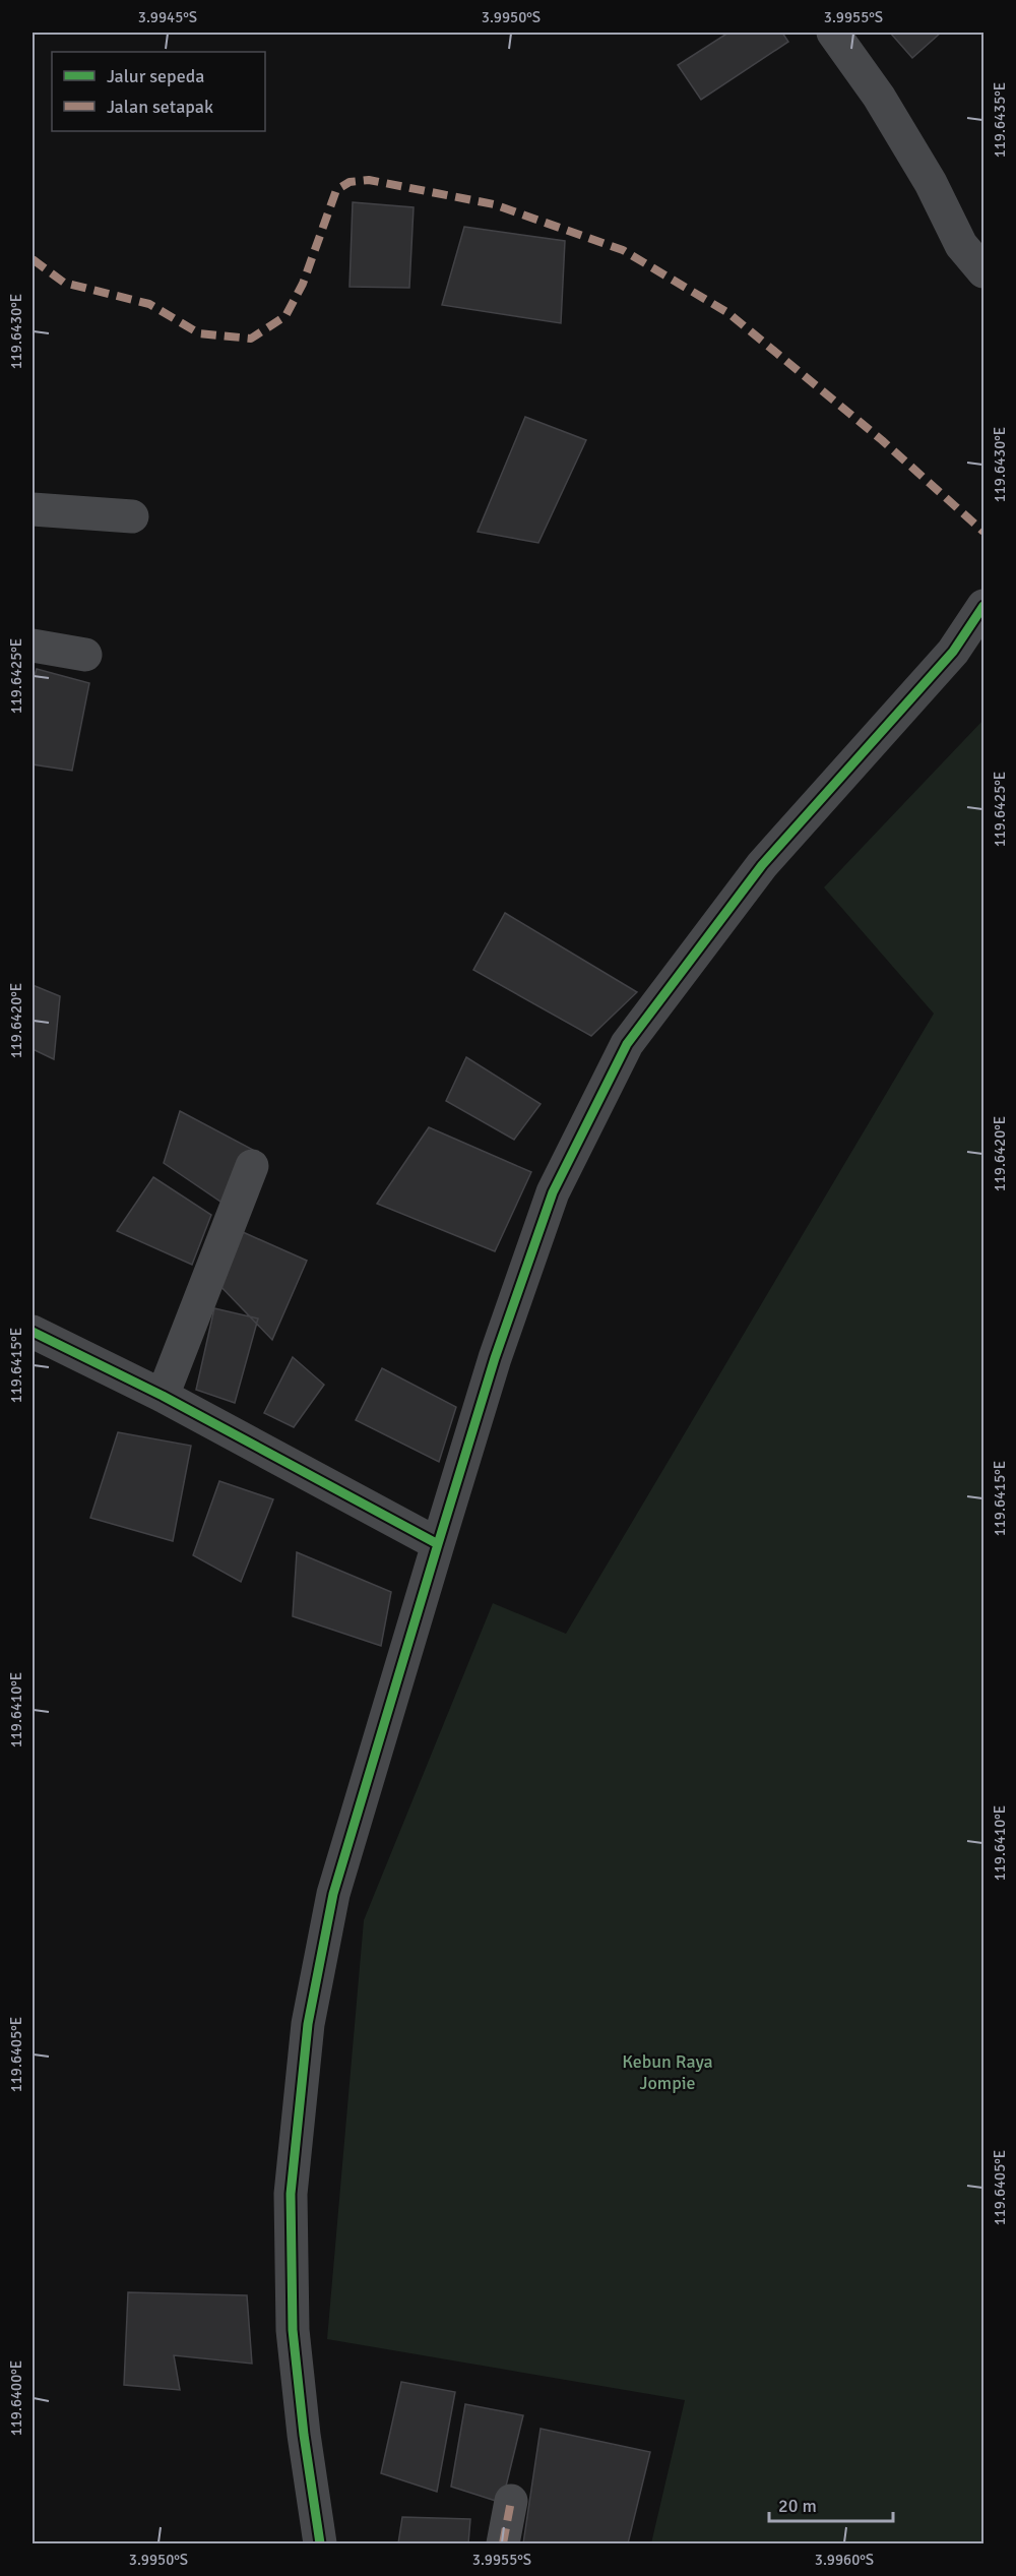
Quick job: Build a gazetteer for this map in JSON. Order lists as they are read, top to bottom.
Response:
{
  "parks": ["Kebun Raya Jompie"],
  "legend": ["Jalur sepeda", "Jalan setapak"],
  "scale_bar": "20 m",
  "coordinates": [
    "3.9945°S",
    "3.9950°S",
    "3.9955°S",
    "119.6435°E",
    "119.6430°E",
    "119.6425°E",
    "119.6420°E",
    "119.6415°E",
    "119.6410°E",
    "119.6405°E",
    "119.6400°E",
    "3.9960°S"
  ]
}
